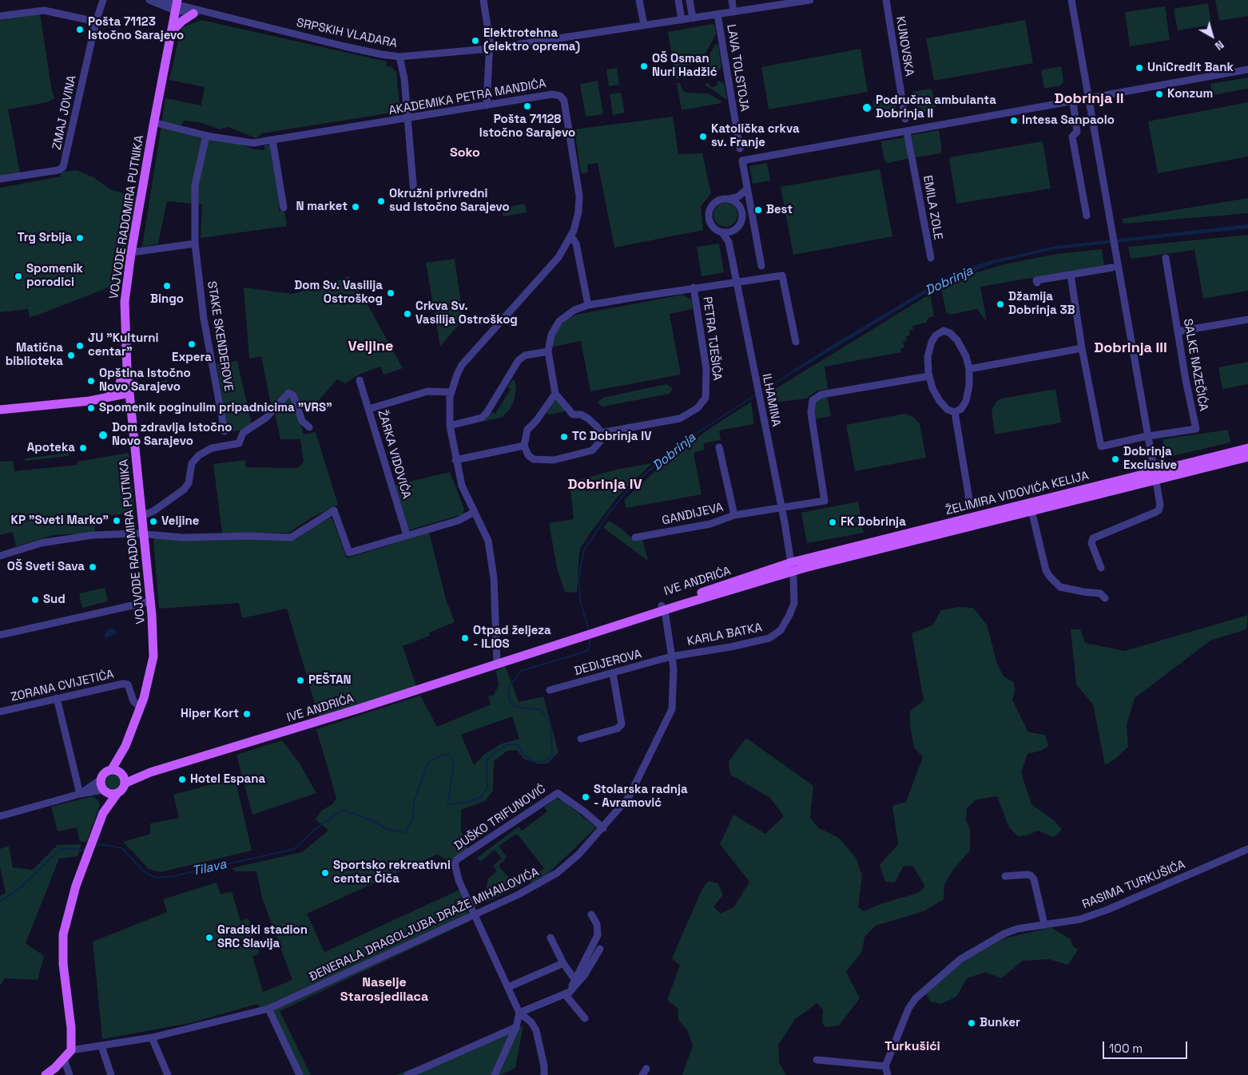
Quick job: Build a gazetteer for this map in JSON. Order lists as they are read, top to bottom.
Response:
{
  "streets": {
    "main road": ["VOJVODE RADOMIRA PUTNIKA", "ŽELIMIRA VIDOVIĆA KELIJA", "IVE ANDRIĆA"],
    "street": [
      "SRPSKIH VLADARA",
      "KUNOVSKA",
      "LAVA TOLSTOJA",
      "AKADEMIKA PETRA MANDIĆA",
      "ZMAJ JOVINA",
      "EMILA ZOLE",
      "STAKE SKENDEROVE",
      "PETRA TJEŠIĆA",
      "SALKE NAZEČIĆA",
      "ILHAMINA",
      "ŽARKA VIDOVIĆA",
      "GANDIJEVA",
      "KARLA BATKA",
      "DEDIJEROVA",
      "ZORANA CVIJETIĆA",
      "DUŠKO TRIFUNOVIĆ",
      "RASIMA TURKUŠIĆA",
      "ĐENERALA DRAGOLJUBA DRAŽE MIHAILOVIĆA"
    ]
  },
  "crossings": [
    ["SRPSKIH VLADARA", "LAVA TOLSTOJA"],
    ["SRPSKIH VLADARA", "VOJVODE RADOMIRA PUTNIKA"],
    ["AKADEMIKA PETRA MANDIĆA", "STAKE SKENDEROVE"],
    ["VOJVODE RADOMIRA PUTNIKA", "IVE ANDRIĆA"],
    ["VOJVODE RADOMIRA PUTNIKA", "ZORANA CVIJETIĆA"],
    ["ILHAMINA", "ŽELIMIRA VIDOVIĆA KELIJA"],
    ["ILHAMINA", "IVE ANDRIĆA"],
    ["ILHAMINA", "KARLA BATKA"],
    ["ŽELIMIRA VIDOVIĆA KELIJA", "IVE ANDRIĆA"],
    ["ŽELIMIRA VIDOVIĆA KELIJA", "KARLA BATKA"],
    ["IVE ANDRIĆA", "KARLA BATKA"],
    ["IVE ANDRIĆA", "ĐENERALA DRAGOLJUBA DRAŽE MIHAILOVIĆA"],
    ["KARLA BATKA", "DEDIJEROVA"],
    ["KARLA BATKA", "ĐENERALA DRAGOLJUBA DRAŽE MIHAILOVIĆA"],
    ["DEDIJEROVA", "ĐENERALA DRAGOLJUBA DRAŽE MIHAILOVIĆA"],
    ["DUŠKO TRIFUNOVIĆ", "ĐENERALA DRAGOLJUBA DRAŽE MIHAILOVIĆA"]
  ],
  "districts": [
    "Dobrinja II",
    "Soko",
    "Veljine",
    "Dobrinja III",
    "Dobrinja IV",
    "Naselje Starosjedilaca",
    "Turkušići"
  ],
  "water": ["Dobrinja", "Tilava"],
  "places": [
    "Pošta 71123 Istočno Sarajevo",
    "Elektrotehna (elektro oprema)",
    "OŠ Osman Nuri Hadžić",
    "UniCredit Bank",
    "Konzum",
    "Pošta 71128 Istočno Sarajevo",
    "Područna ambulanta Dobrinja II",
    "Intesa Sanpaolo",
    "Katolička crkva sv. Franje",
    "Okružni privredni sud Istočno Sarajevo",
    "N market",
    "Best",
    "Trg Srbija",
    "Spomenik porodici",
    "Bingo",
    "Dom Sv. Vasilija Ostroškog",
    "Džamija Dobrinja 3B",
    "Crkva Sv. Vasilija Ostroškog",
    "Expera",
    "JU \"Kulturni centar\"",
    "Matična biblioteka",
    "Opština Istočno Novo Sarajevo",
    "Spomenik poginulim pripadnicima \"VRS\"",
    "Dom zdravlja Istočno Novo Sarajevo",
    "TC Dobrinja IV",
    "Apoteka",
    "Dobrinja Exclusive",
    "KP \"Sveti Marko\"",
    "Veljine",
    "FK Dobrinja",
    "OŠ Sveti Sava",
    "Sud",
    "Otpad željeza - ILIOS",
    "PEŠTAN",
    "Hiper Kort",
    "Hotel Espana",
    "Stolarska radnja - Avramović",
    "Sportsko rekreativni centar Čiča",
    "Gradski stadion SRC Slavija",
    "Bunker"
  ],
  "scale_bar": "100 m",
  "north": "bottom right"
}
